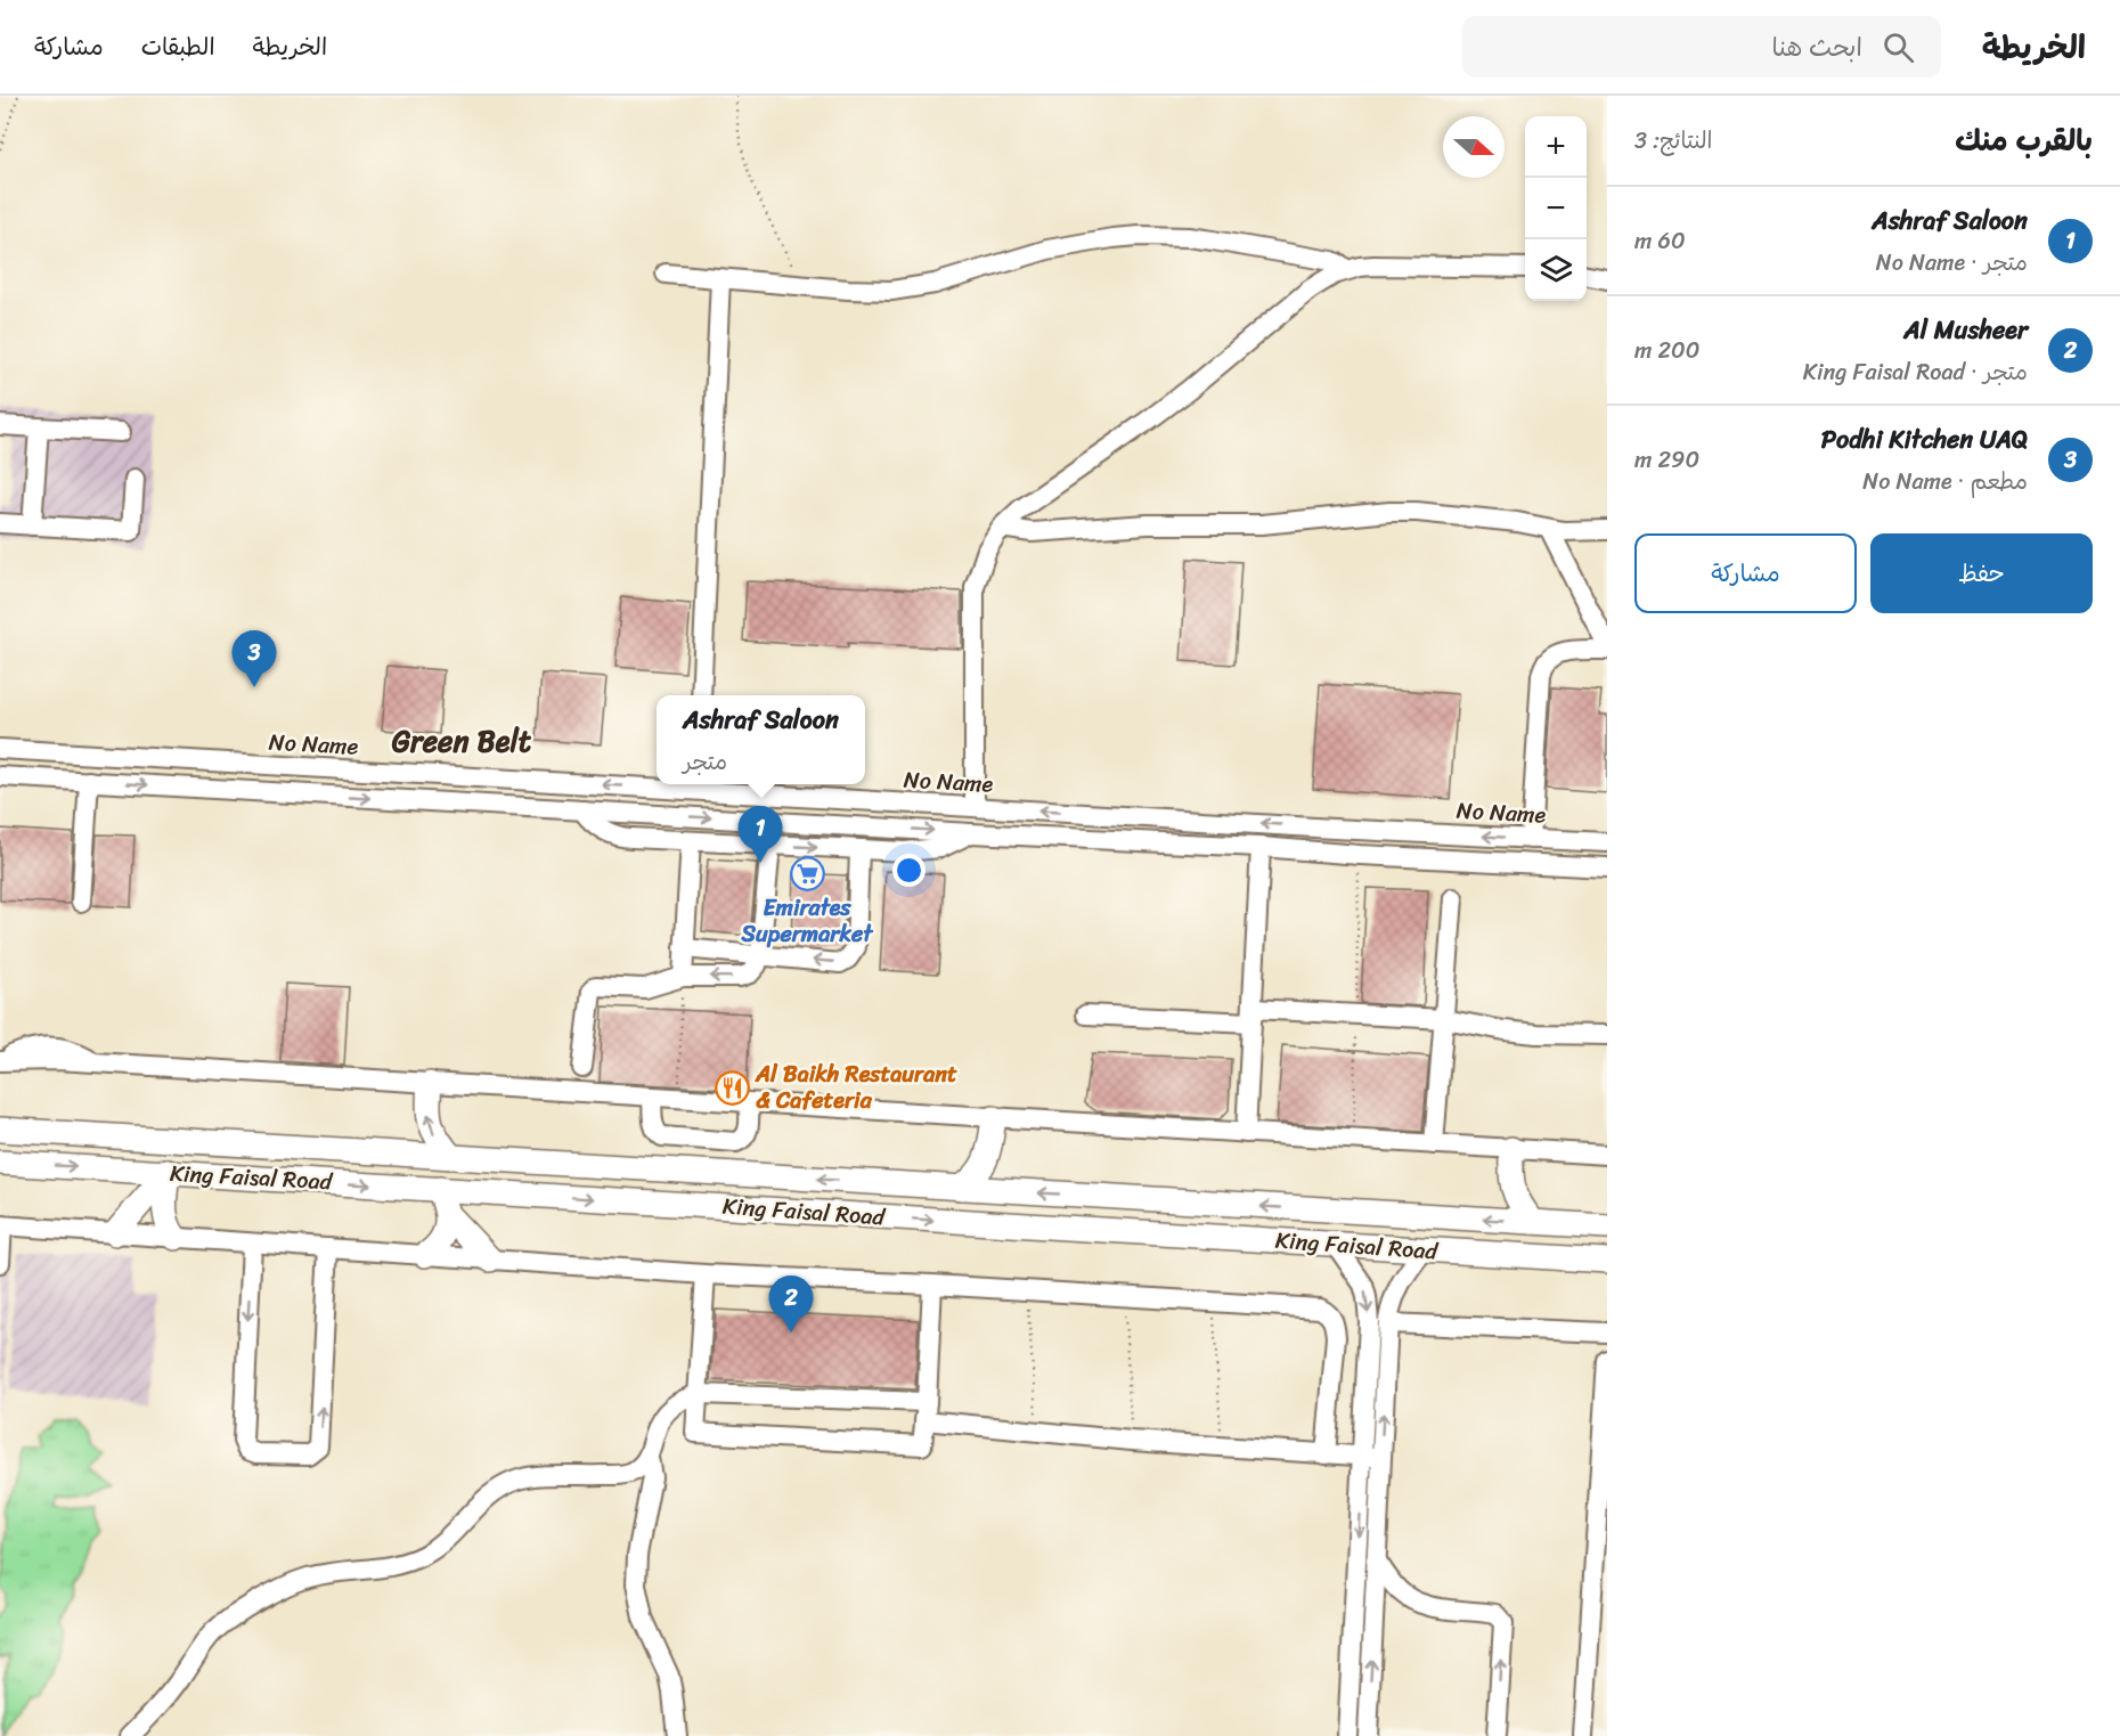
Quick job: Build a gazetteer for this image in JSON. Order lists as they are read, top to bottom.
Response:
{
  "streets": {
    "main road": ["King Faisal Road"],
    "street": ["No Name"]
  },
  "districts": ["Green Belt"],
  "places": {
    "supermarket": ["Emirates Supermarket"],
    "restaurant": ["Al Baikh Restaurant & Cafeteria"]
  },
  "north": "right",
  "page": {
    "header": "الخريطة",
    "search": "ابحث هنا",
    "nav": ["الخريطة", "الطبقات", "مشاركة"],
    "heading": ["بالقرب منك", "النتائج: 3"],
    "map_buttons": ["+", "−"],
    "list": [
      {
        "mark": "1",
        "name": "Ashraf Saloon",
        "note": "متجر · No Name",
        "value": "60 m"
      },
      {
        "mark": "2",
        "name": "Al Musheer",
        "note": "متجر · King Faisal Road",
        "value": "200 m"
      },
      {
        "mark": "3",
        "name": "Podhi Kitchen UAQ",
        "note": "مطعم · No Name",
        "value": "290 m"
      }
    ],
    "buttons": ["حفظ", "مشاركة"],
    "pins": ["3", "1", "2"],
    "popup": ["Ashraf Saloon", "متجر"]
  }
}
